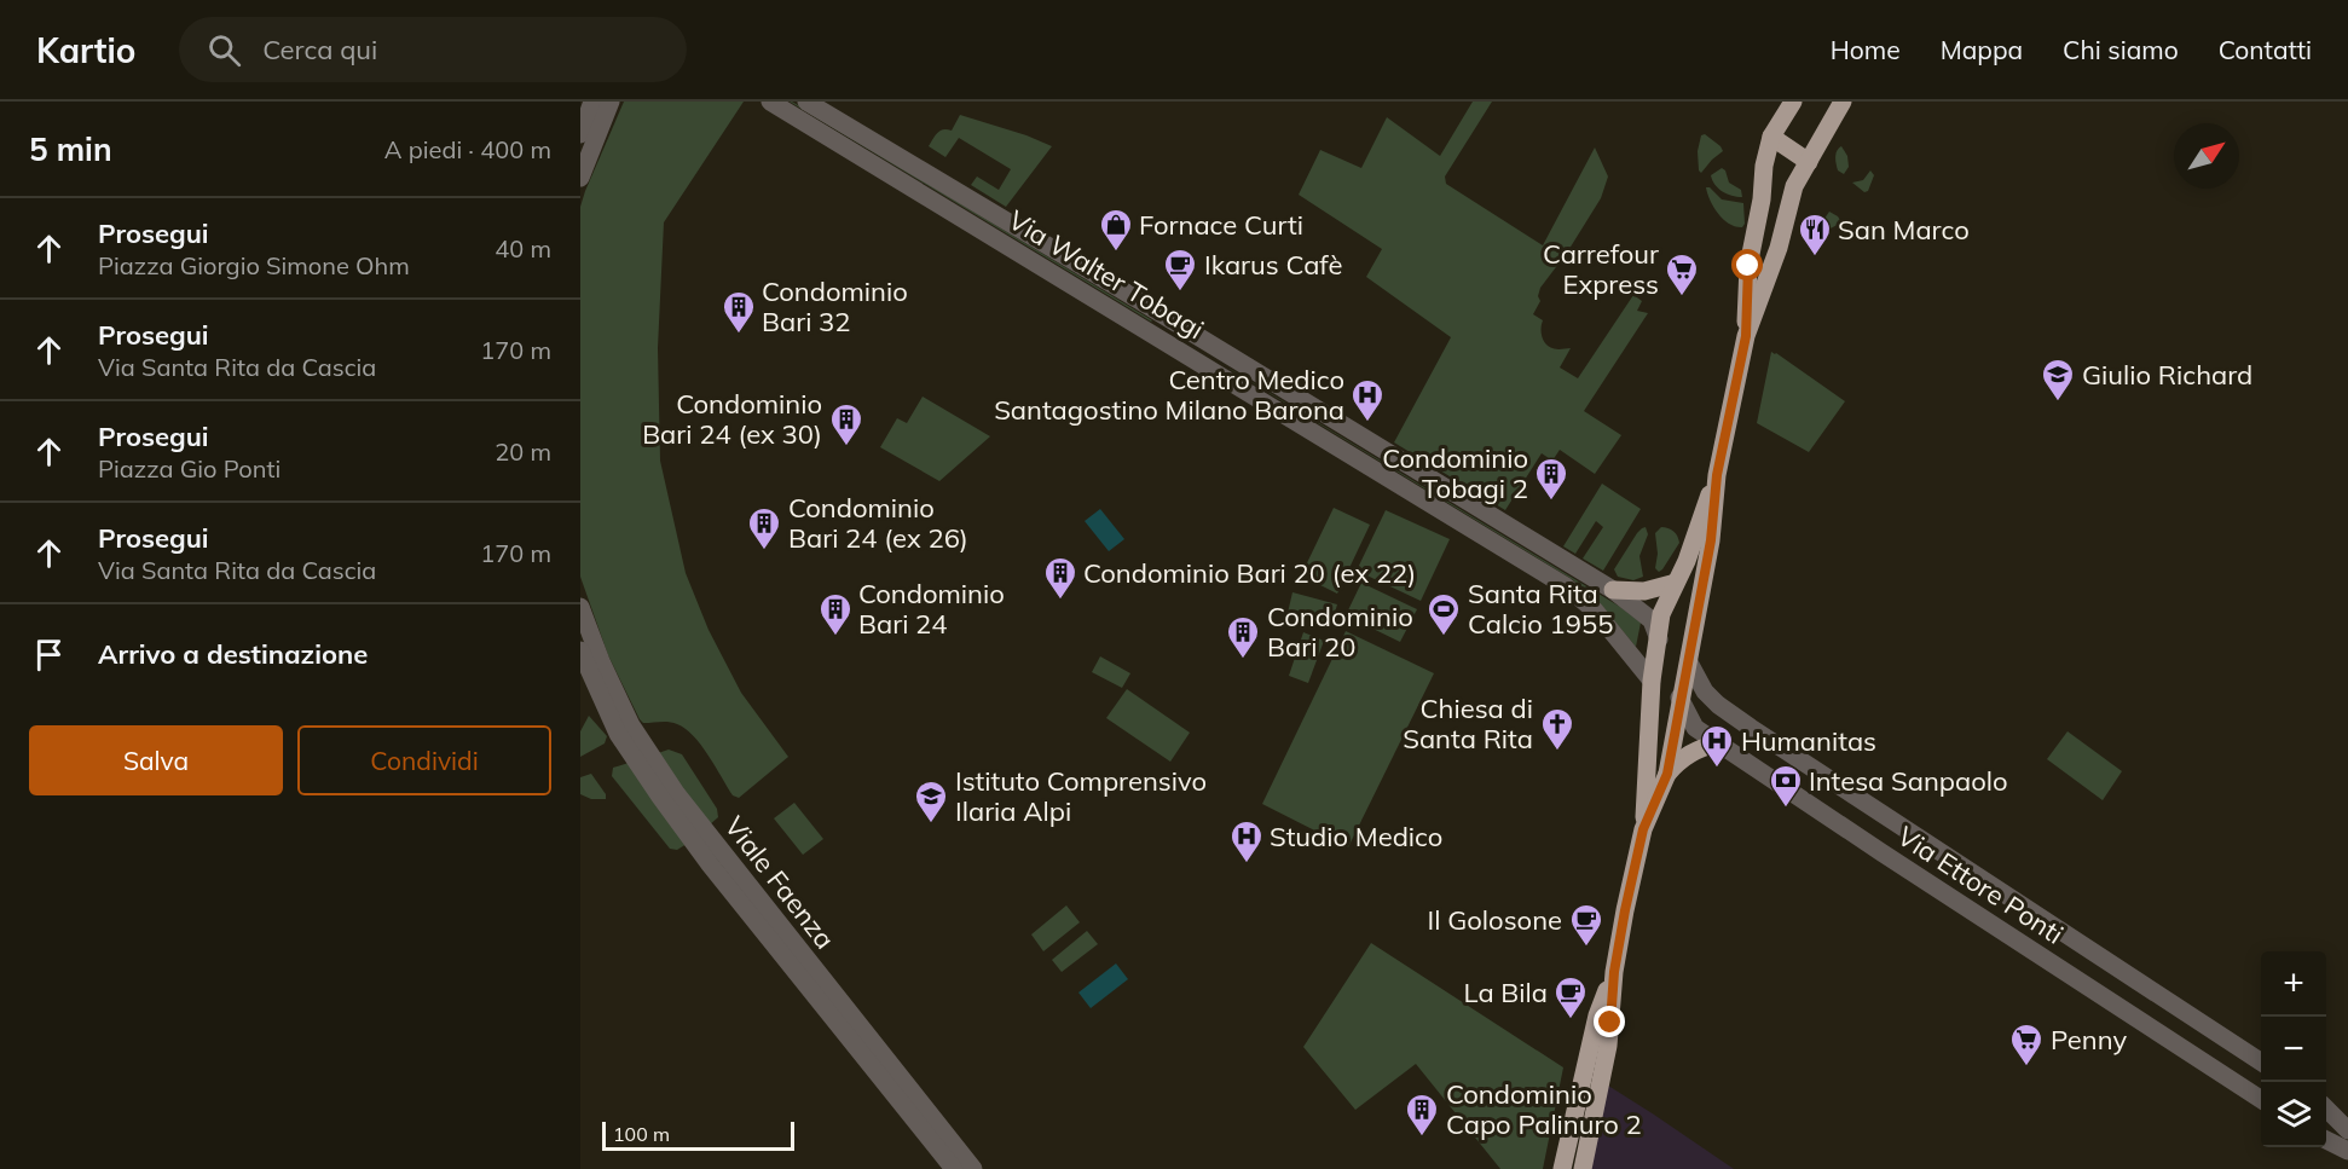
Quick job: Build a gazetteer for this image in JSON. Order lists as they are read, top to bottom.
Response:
{
  "streets": {
    "street": ["Via Walter Tobagi", "Viale Faenza", "Via Ettore Ponti"]
  },
  "places": {
    "shop": ["Fornace Curti"],
    "restaurant": ["San Marco"],
    "cafe": ["Ikarus Cafè", "Il Golosone", "La Bila"],
    "supermarket": ["Carrefour Express", "Penny"],
    "building": [
      "Condominio Bari 32",
      "Condominio Bari 24 (ex 30)",
      "Condominio Tobagi 2",
      "Condominio Bari 24 (ex 26)",
      "Condominio Bari 20 (ex 22)",
      "Condominio Bari 24",
      "Condominio Bari 20",
      "Condominio Capo Palinuro 2"
    ],
    "school or university": ["Giulio Richard", "Istituto Comprensivo Ilaria Alpi"],
    "hospital": ["Centro Medico Santagostino Milano Barona", "Humanitas", "Studio Medico"],
    "sports": ["Santa Rita Calcio 1955"],
    "church": ["Chiesa di Santa Rita"],
    "bank": ["Intesa Sanpaolo"]
  },
  "scale_bar": "100 m",
  "north": "top right",
  "page": {
    "header": "Kartio",
    "search": "Cerca qui",
    "nav": [
      "Home",
      "Mappa",
      "Chi siamo",
      "Contatti"
    ],
    "heading": ["5 min", "A piedi · 400 m"],
    "list": [
      ["Prosegui", "Piazza Giorgio Simone Ohm", "40 m"],
      ["Prosegui", "Via Santa Rita da Cascia", "170 m"],
      ["Prosegui", "Piazza Gio Ponti", "20 m"],
      ["Prosegui", "Via Santa Rita da Cascia", "170 m"],
      "Arrivo a destinazione"
    ],
    "buttons": ["Salva", "Condividi"],
    "map_buttons": ["+", "−"],
    "scale": "100 m"
  }
}
